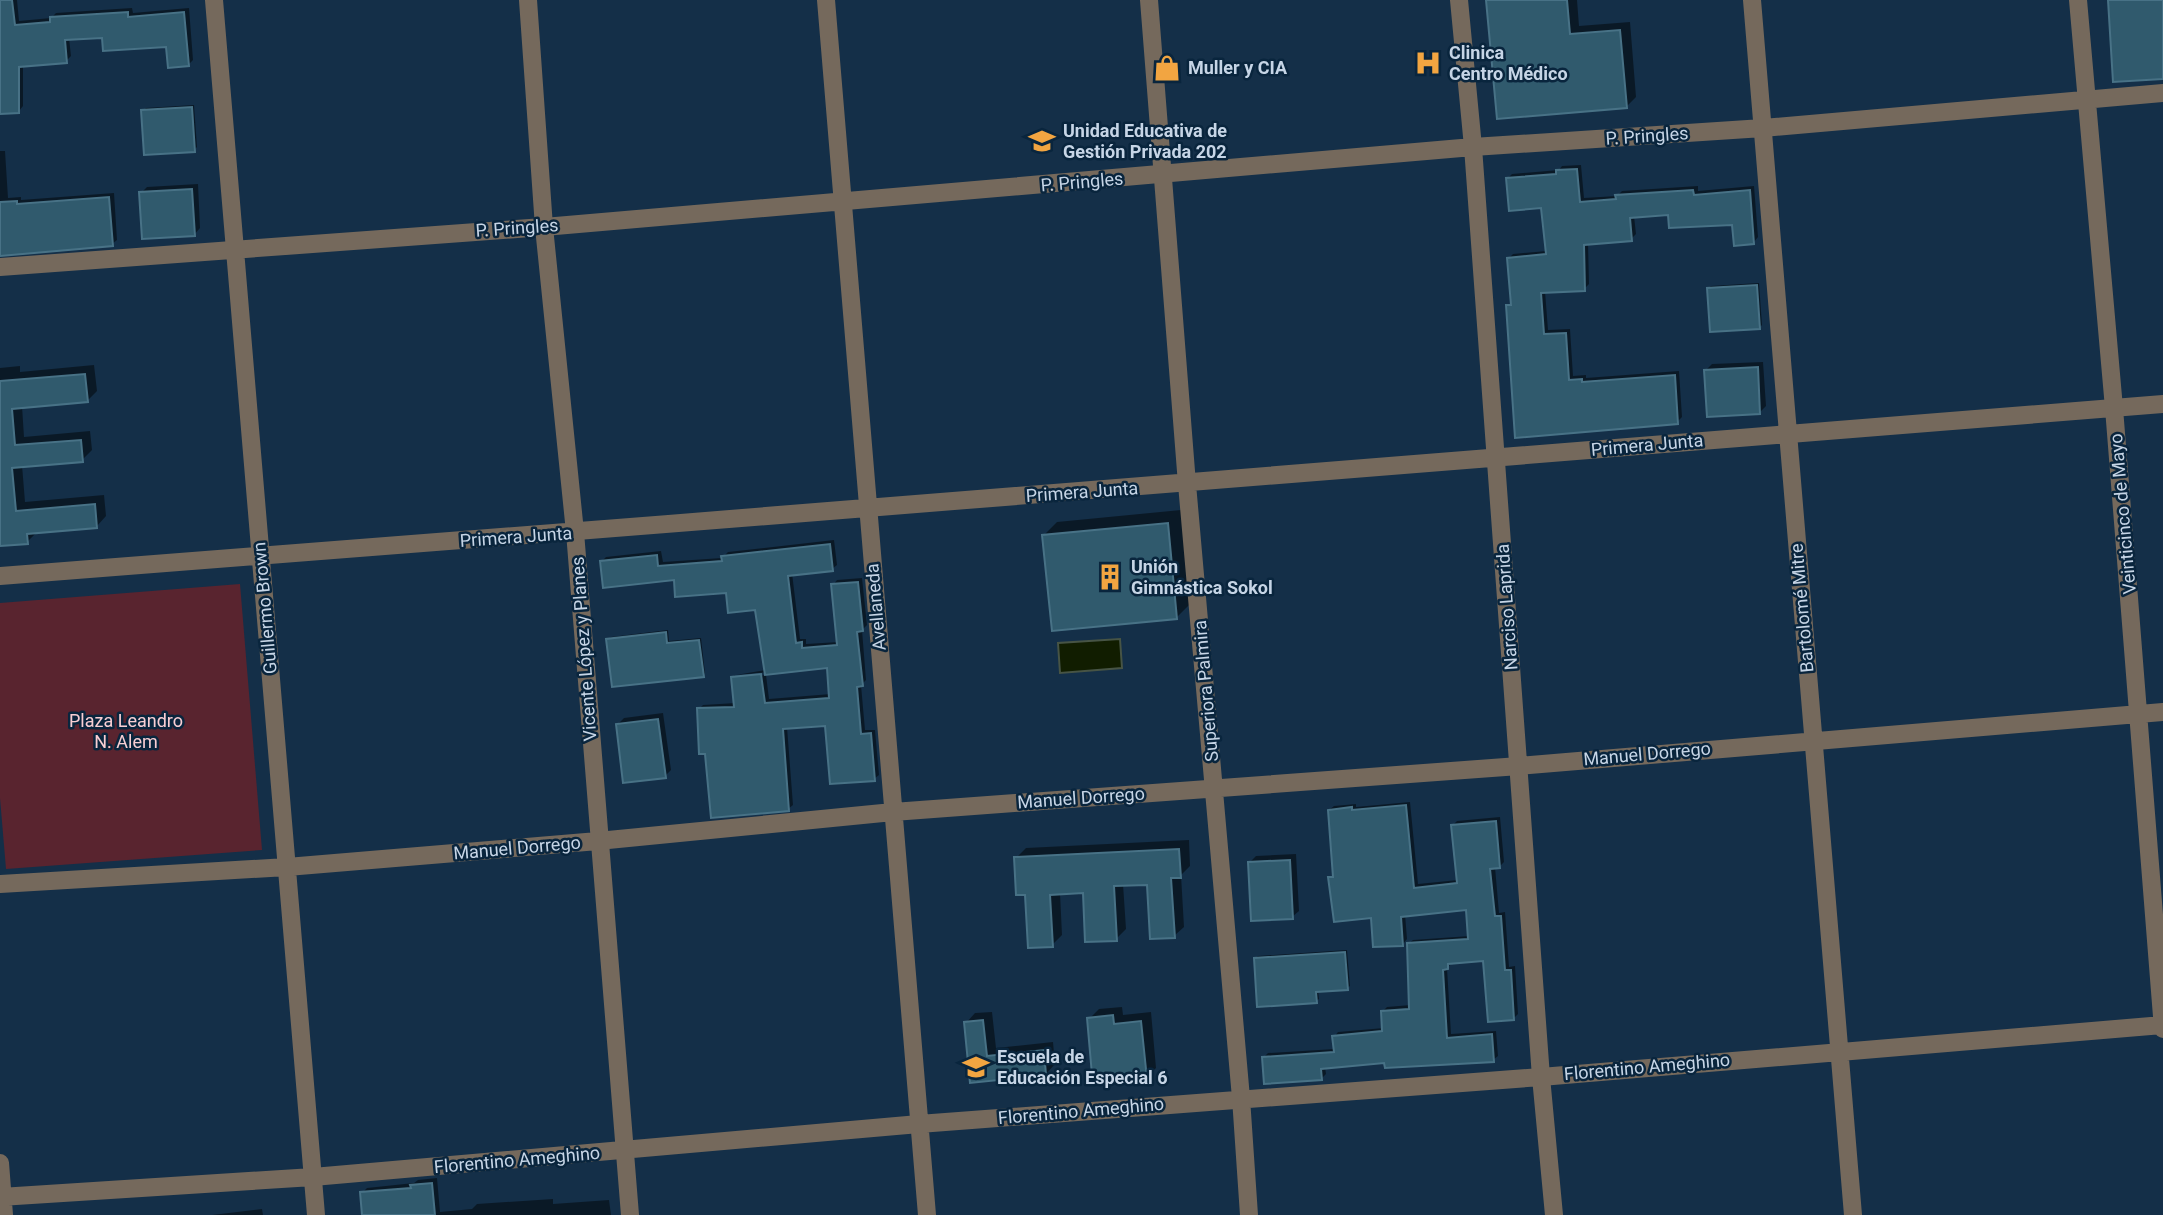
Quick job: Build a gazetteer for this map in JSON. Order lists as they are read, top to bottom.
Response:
{
  "streets": {
    "street": [
      "P. Pringles",
      "Primera Junta",
      "Veinticinco de Mayo",
      "Avellaneda",
      "Narciso Laprida",
      "Guillermo Brown",
      "Bartolomé Mitre",
      "Vicente López y Planes",
      "Superiora Palmira",
      "Manuel Dorrego",
      "Florentino Ameghino"
    ]
  },
  "crossings": [
    ["P. Pringles", "Veinticinco de Mayo"],
    ["P. Pringles", "Avellaneda"],
    ["P. Pringles", "Narciso Laprida"],
    ["P. Pringles", "Guillermo Brown"],
    ["P. Pringles", "Bartolomé Mitre"],
    ["P. Pringles", "Vicente López y Planes"],
    ["P. Pringles", "Superiora Palmira"],
    ["Primera Junta", "Veinticinco de Mayo"],
    ["Primera Junta", "Avellaneda"],
    ["Primera Junta", "Narciso Laprida"],
    ["Primera Junta", "Guillermo Brown"],
    ["Primera Junta", "Bartolomé Mitre"],
    ["Primera Junta", "Vicente López y Planes"],
    ["Primera Junta", "Superiora Palmira"],
    ["Veinticinco de Mayo", "Manuel Dorrego"],
    ["Veinticinco de Mayo", "Florentino Ameghino"],
    ["Avellaneda", "Manuel Dorrego"],
    ["Avellaneda", "Florentino Ameghino"],
    ["Narciso Laprida", "Manuel Dorrego"],
    ["Narciso Laprida", "Florentino Ameghino"],
    ["Guillermo Brown", "Manuel Dorrego"],
    ["Guillermo Brown", "Florentino Ameghino"],
    ["Bartolomé Mitre", "Manuel Dorrego"],
    ["Bartolomé Mitre", "Florentino Ameghino"],
    ["Vicente López y Planes", "Manuel Dorrego"],
    ["Vicente López y Planes", "Florentino Ameghino"],
    ["Superiora Palmira", "Manuel Dorrego"],
    ["Superiora Palmira", "Florentino Ameghino"]
  ],
  "parks": ["Plaza Leandro N. Alem"],
  "places": {
    "hospital": ["Clinica Centro Médico"],
    "shop": ["Muller y CIA"],
    "school or university": ["Unidad Educativa de Gestión Privada 202", "Escuela de Educación Especial 6"],
    "building": ["Unión Gimnástica Sokol"]
  }
}
